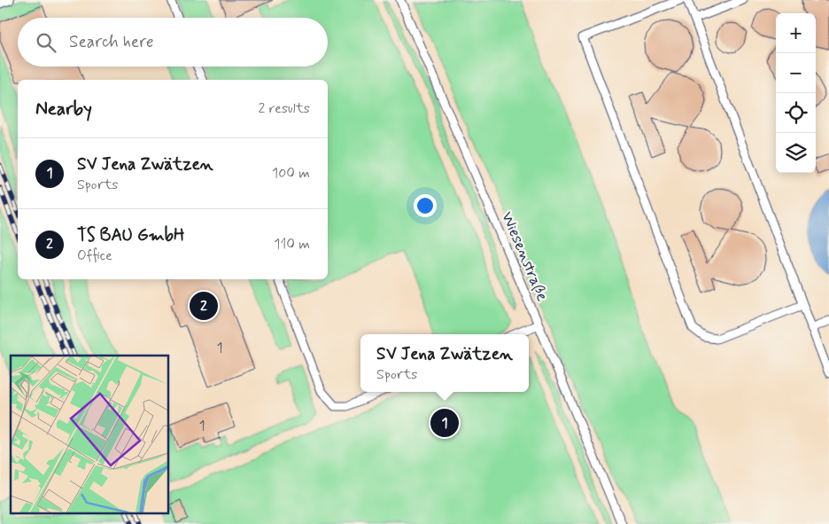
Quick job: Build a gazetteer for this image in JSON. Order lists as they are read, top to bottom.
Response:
{
  "streets": {
    "lane": ["Wiesenstraße"]
  },
  "house_numbers": ["1", "1"],
  "page": {
    "map_buttons": ["+", "−"],
    "search": "Search here",
    "heading": ["Nearby", "2 results"],
    "list": [
      {
        "mark": "1",
        "name": "SV Jena Zwätzen",
        "note": "Sports",
        "value": "100 m"
      },
      {
        "mark": "2",
        "name": "TS BAU GmbH",
        "note": "Office",
        "value": "110 m"
      }
    ],
    "pins": ["2", "1"],
    "popup": ["SV Jena Zwätzen", "Sports"]
  }
}
